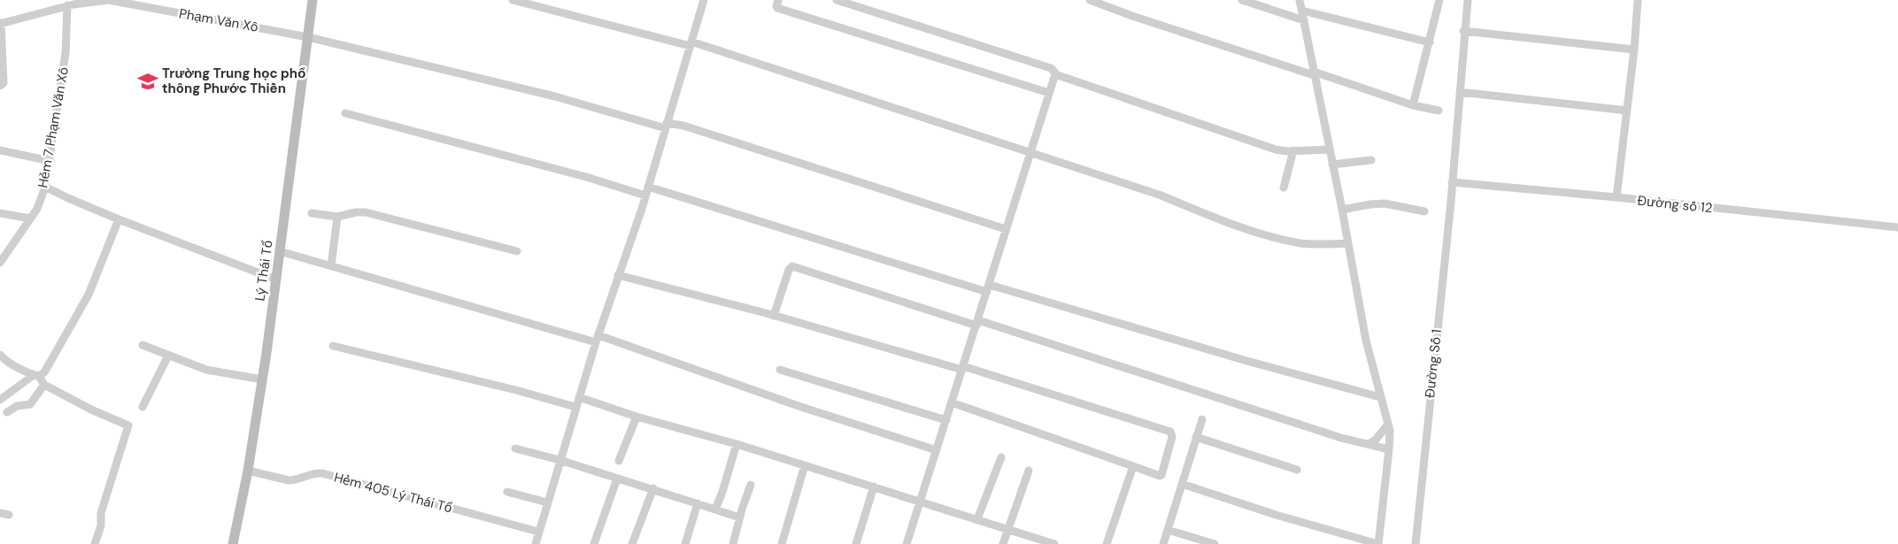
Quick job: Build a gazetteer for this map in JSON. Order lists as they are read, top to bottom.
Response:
{
  "streets": {
    "main road": ["Lý Thái Tổ"],
    "street": [
      "Phạm Văn Xô",
      "Hẻm 7 Phạm Văn Xô",
      "Đường số 12",
      "Đường Số 1",
      "Hẻm 405 Lý Thái Tổ"
    ]
  },
  "crossings": [
    ["Phạm Văn Xô", "Hẻm 7 Phạm Văn Xô"],
    ["Phạm Văn Xô", "Lý Thái Tổ"],
    ["Đường số 12", "Đường Số 1"],
    ["Lý Thái Tổ", "Hẻm 405 Lý Thái Tổ"]
  ],
  "places": {
    "school or university": ["Trường Trung học phổ thông Phước Thiền"]
  }
}
